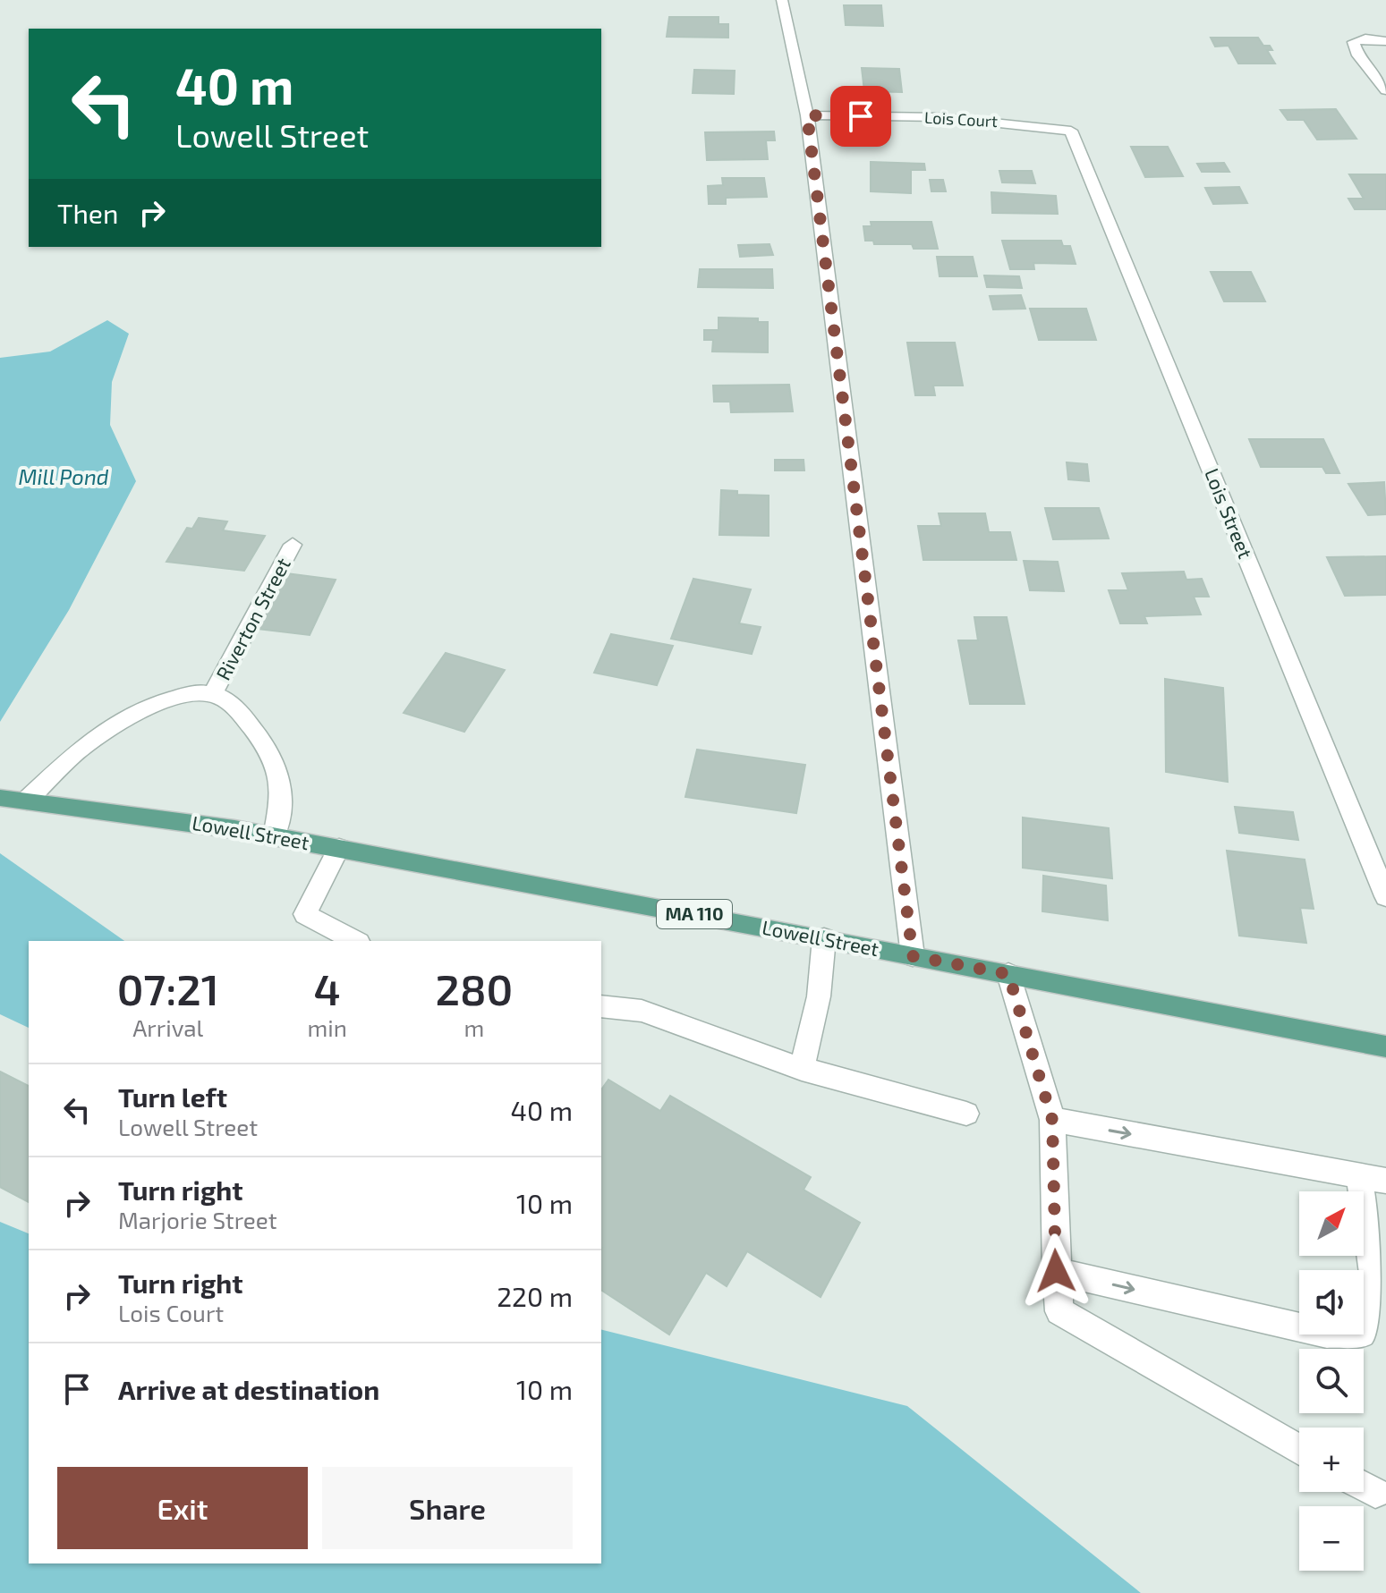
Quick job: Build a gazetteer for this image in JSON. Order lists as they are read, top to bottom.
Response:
{
  "streets": {
    "main road": ["Lowell Street", "MA 110"],
    "street": ["Lois Court", "Lois Street", "Riverton Street"]
  },
  "crossings": [
    ["Lois Court", "Lois Street"],
    ["Riverton Street", "Lowell Street"]
  ],
  "water": ["Mill Pond"],
  "north": "top right",
  "page": {
    "turn": ["40 m", "Lowell Street"],
    "then": "Then",
    "eta": [
      "07:21",
      "Arrival",
      "4",
      "min",
      "280",
      "m"
    ],
    "list": [
      {
        "name": "Turn left",
        "note": "Lowell Street",
        "value": "40 m"
      },
      {
        "name": "Turn right",
        "note": "Marjorie Street",
        "value": "10 m"
      },
      {
        "name": "Turn right",
        "note": "Lois Court",
        "value": "220 m"
      },
      {
        "name": "Arrive at destination",
        "value": "10 m"
      }
    ],
    "map_buttons": ["+", "−"],
    "buttons": ["Exit", "Share"]
  }
}
